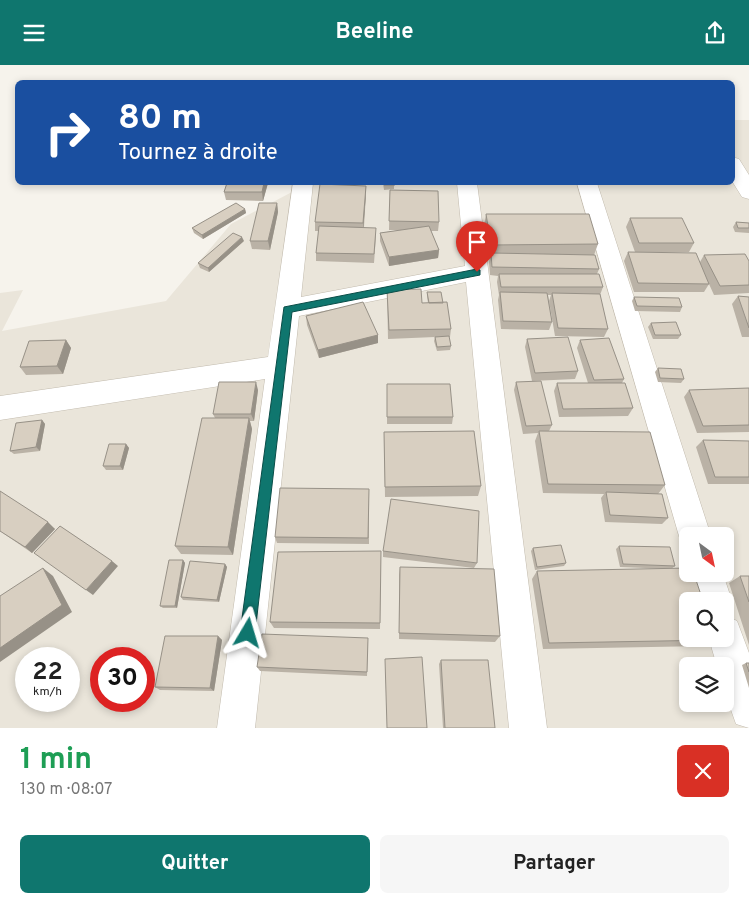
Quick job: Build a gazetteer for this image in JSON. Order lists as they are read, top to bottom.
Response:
{
  "north": "bottom right",
  "page": {
    "header": "Beeline",
    "turn": ["80 m", "Tournez à droite"],
    "speed": "22 km/h",
    "limit": "30",
    "heading": ["1 min", "130 m · 08:07"],
    "buttons": ["Quitter", "Partager"]
  }
}
